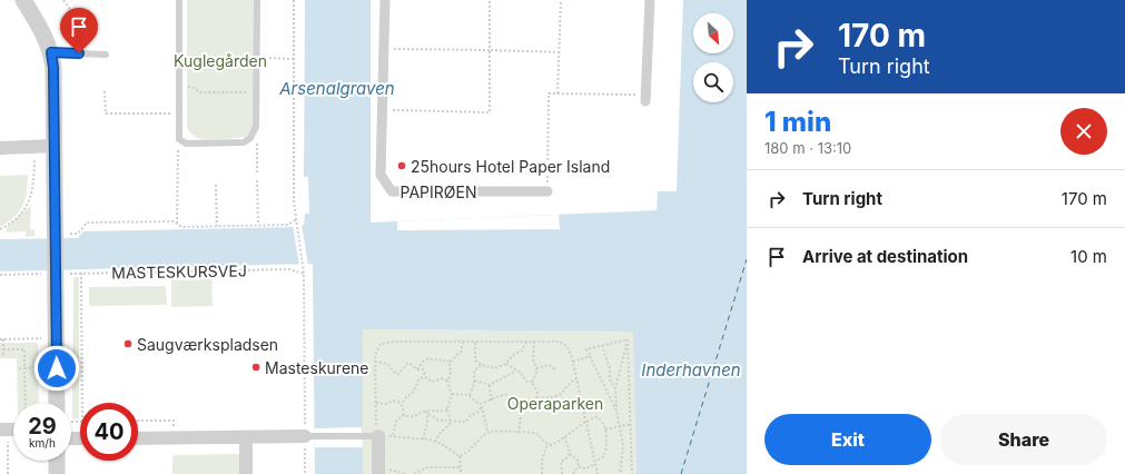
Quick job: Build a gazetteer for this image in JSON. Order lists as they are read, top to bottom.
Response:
{
  "streets": {
    "street": ["PAPIRØEN"],
    "path": ["MASTESKURSVEJ"]
  },
  "water": ["Arsenalgraven", "Inderhavnen"],
  "parks": ["Kuglegården", "Operaparken"],
  "places": ["25hours Hotel Paper Island", "Saugværkspladsen", "Masteskurene"],
  "north": "bottom right",
  "page": {
    "turn": ["170 m", "Turn right"],
    "heading": ["1 min", "180 m · 13:10"],
    "list": [
      {
        "name": "Turn right",
        "value": "170 m"
      },
      {
        "name": "Arrive at destination",
        "value": "10 m"
      }
    ],
    "speed": "29 km/h",
    "limit": "40",
    "buttons": ["Exit", "Share"]
  }
}
